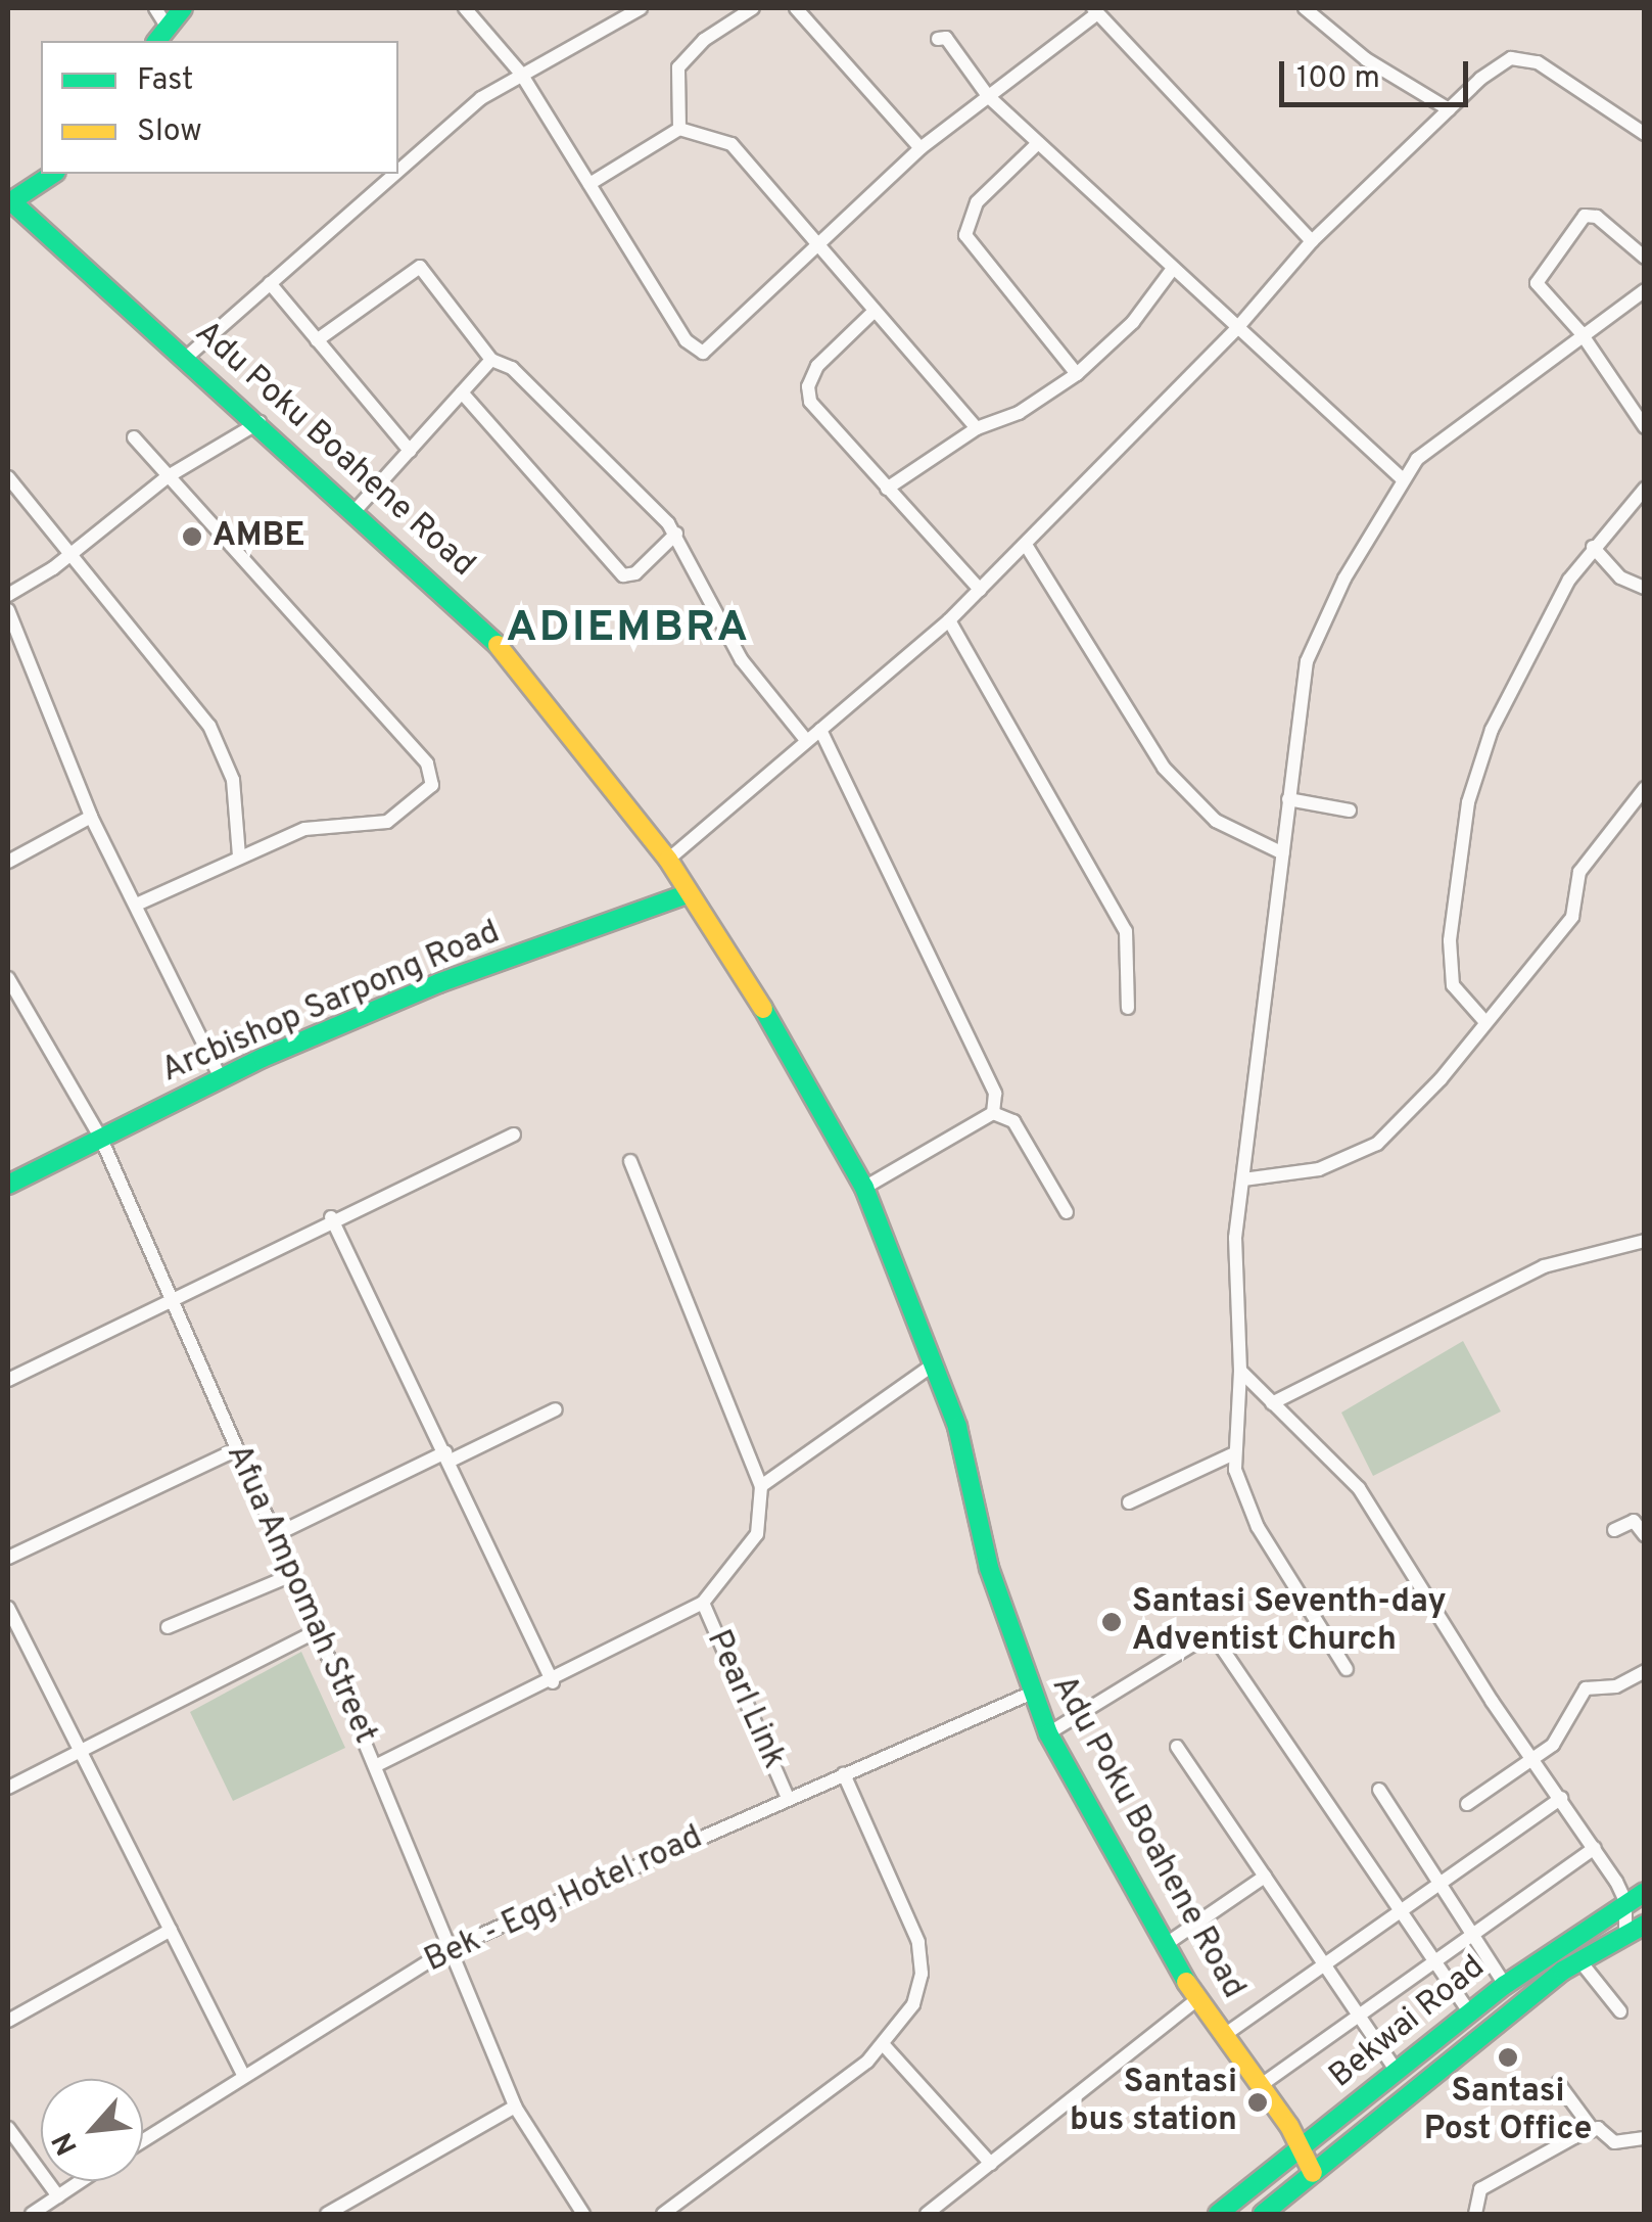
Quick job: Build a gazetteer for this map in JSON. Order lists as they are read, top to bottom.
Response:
{
  "streets": {
    "main road": ["Adu Poku Boahene Road", "Arcbishop Sarpong Road", "Bekwai Road"],
    "street": ["Afua Ampomah Street", "Pearl Link", "Bek - Egg Hotel road"]
  },
  "crossings": [
    ["Adu Poku Boahene Road", "Arcbishop Sarpong Road"],
    ["Adu Poku Boahene Road", "Bek - Egg Hotel road"],
    ["Adu Poku Boahene Road", "Bekwai Road"],
    ["Arcbishop Sarpong Road", "Afua Ampomah Street"],
    ["Afua Ampomah Street", "Bek - Egg Hotel road"],
    ["Pearl Link", "Bek - Egg Hotel road"]
  ],
  "districts": ["ADIEMBRA"],
  "places": [
    "AMBE",
    "Santasi Seventh-day Adventist Church",
    "Santasi Post Office",
    "Santasi bus station"
  ],
  "legend": ["Fast", "Slow"],
  "scale_bar": "100 m",
  "north": "bottom left"
}
